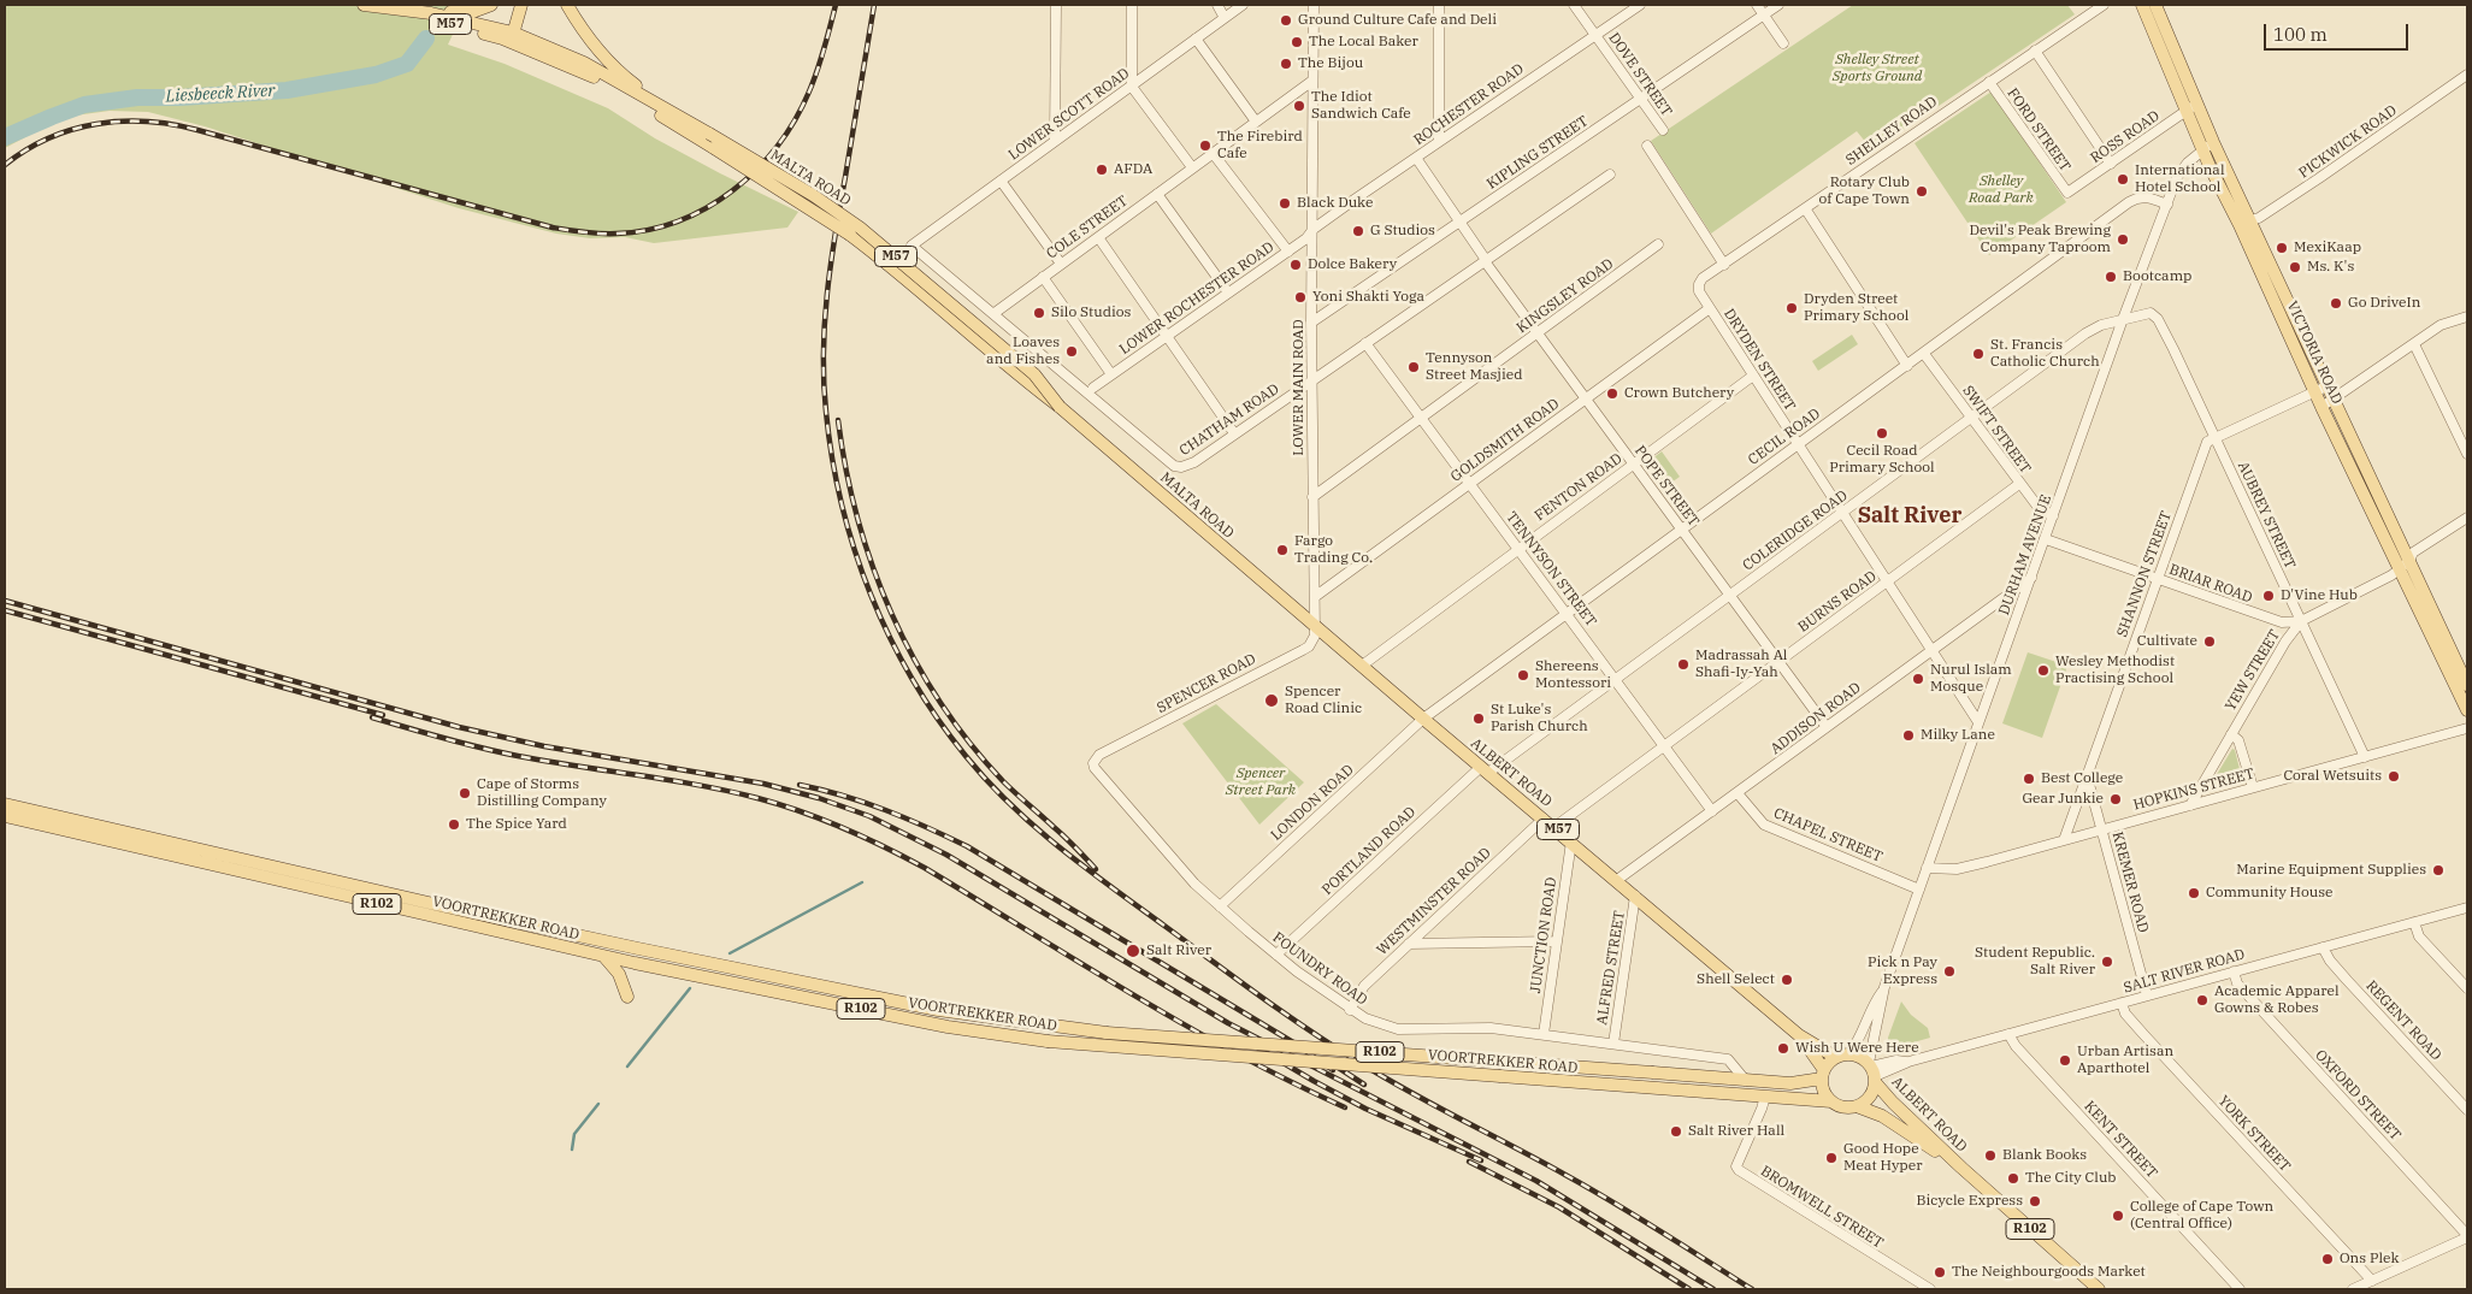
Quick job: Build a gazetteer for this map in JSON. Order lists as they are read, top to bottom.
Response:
{
  "streets": {
    "main road": [
      "M57",
      "MALTA ROAD",
      "VICTORIA ROAD",
      "ALBERT ROAD",
      "R102",
      "VOORTREKKER ROAD"
    ],
    "street": [
      "DOVE STREET",
      "ROCHESTER ROAD",
      "LOWER SCOTT ROAD",
      "FORD STREET",
      "SHELLEY ROAD",
      "ROSS ROAD",
      "PICKWICK ROAD",
      "KIPLING STREET",
      "COLE STREET",
      "KINGSLEY ROAD",
      "LOWER ROCHESTER ROAD",
      "DRYDEN STREET",
      "LOWER MAIN ROAD",
      "CHATHAM ROAD",
      "SWIFT STREET",
      "CECIL ROAD",
      "GOLDSMITH ROAD",
      "POPE STREET",
      "FENTON ROAD",
      "AUBREY STREET",
      "COLERIDGE ROAD",
      "DURHAM AVENUE",
      "TENNYSON STREET",
      "SHANNON STREET",
      "BRIAR ROAD",
      "BURNS ROAD",
      "YEW STREET",
      "SPENCER ROAD",
      "ADDISON ROAD",
      "HOPKINS STREET",
      "LONDON ROAD",
      "CHAPEL STREET",
      "PORTLAND ROAD",
      "KREMER ROAD",
      "WESTMINSTER ROAD",
      "JUNCTION ROAD",
      "ALFRED STREET",
      "FOUNDRY ROAD",
      "SALT RIVER ROAD",
      "REGENT ROAD",
      "OXFORD STREET",
      "YORK STREET",
      "KENT STREET",
      "BROMWELL STREET"
    ]
  },
  "crossings": [
    ["M57", "MALTA ROAD"],
    ["DOVE STREET", "ROCHESTER ROAD"],
    ["DOVE STREET", "KIPLING STREET"],
    ["ROCHESTER ROAD", "LOWER ROCHESTER ROAD"],
    ["ROCHESTER ROAD", "LOWER MAIN ROAD"],
    ["ROCHESTER ROAD", "POPE STREET"],
    ["LOWER SCOTT ROAD", "CHATHAM ROAD"],
    ["FORD STREET", "SHELLEY ROAD"],
    ["FORD STREET", "ROSS ROAD"],
    ["SHELLEY ROAD", "DRYDEN STREET"],
    ["ROSS ROAD", "VICTORIA ROAD"],
    ["PICKWICK ROAD", "VICTORIA ROAD"],
    ["KIPLING STREET", "LOWER MAIN ROAD"],
    ["KIPLING STREET", "POPE STREET"],
    ["MALTA ROAD", "LOWER MAIN ROAD"],
    ["MALTA ROAD", "SPENCER ROAD"],
    ["MALTA ROAD", "ALBERT ROAD"],
    ["COLE STREET", "LOWER MAIN ROAD"],
    ["COLE STREET", "CHATHAM ROAD"],
    ["KINGSLEY ROAD", "LOWER MAIN ROAD"],
    ["KINGSLEY ROAD", "POPE STREET"],
    ["KINGSLEY ROAD", "TENNYSON STREET"],
    ["LOWER ROCHESTER ROAD", "LOWER MAIN ROAD"],
    ["VICTORIA ROAD", "DURHAM AVENUE"],
    ["DRYDEN STREET", "CECIL ROAD"],
    ["DRYDEN STREET", "GOLDSMITH ROAD"],
    ["DRYDEN STREET", "FENTON ROAD"],
    ["DRYDEN STREET", "COLERIDGE ROAD"],
    ["DRYDEN STREET", "DURHAM AVENUE"],
    ["DRYDEN STREET", "BURNS ROAD"],
    ["DRYDEN STREET", "ADDISON ROAD"],
    ["LOWER MAIN ROAD", "CHATHAM ROAD"],
    ["LOWER MAIN ROAD", "GOLDSMITH ROAD"],
    ["LOWER MAIN ROAD", "SPENCER ROAD"],
    ["LOWER MAIN ROAD", "ALBERT ROAD"],
    ["CHATHAM ROAD", "POPE STREET"],
    ["CHATHAM ROAD", "TENNYSON STREET"],
    ["SWIFT STREET", "CECIL ROAD"],
    ["SWIFT STREET", "COLERIDGE ROAD"],
    ["SWIFT STREET", "DURHAM AVENUE"],
    ["SWIFT STREET", "BURNS ROAD"],
    ["CECIL ROAD", "POPE STREET"],
    ["CECIL ROAD", "DURHAM AVENUE"],
    ["CECIL ROAD", "TENNYSON STREET"],
    ["CECIL ROAD", "ALBERT ROAD"],
    ["CECIL ROAD", "LONDON ROAD"],
    ["GOLDSMITH ROAD", "POPE STREET"],
    ["GOLDSMITH ROAD", "TENNYSON STREET"],
    ["POPE STREET", "FENTON ROAD"],
    ["POPE STREET", "COLERIDGE ROAD"],
    ["POPE STREET", "BURNS ROAD"],
    ["POPE STREET", "ADDISON ROAD"],
    ["FENTON ROAD", "TENNYSON STREET"],
    ["FENTON ROAD", "ALBERT ROAD"],
    ["AUBREY STREET", "COLERIDGE ROAD"],
    ["AUBREY STREET", "DURHAM AVENUE"],
    ["AUBREY STREET", "SHANNON STREET"],
    ["AUBREY STREET", "BRIAR ROAD"],
    ["AUBREY STREET", "YEW STREET"],
    ["AUBREY STREET", "HOPKINS STREET"],
    ["COLERIDGE ROAD", "DURHAM AVENUE"],
    ["COLERIDGE ROAD", "TENNYSON STREET"],
    ["COLERIDGE ROAD", "ALBERT ROAD"],
    ["COLERIDGE ROAD", "PORTLAND ROAD"],
    ["DURHAM AVENUE", "BRIAR ROAD"],
    ["DURHAM AVENUE", "ADDISON ROAD"],
    ["DURHAM AVENUE", "ALBERT ROAD"],
    ["DURHAM AVENUE", "HOPKINS STREET"],
    ["DURHAM AVENUE", "CHAPEL STREET"],
    ["DURHAM AVENUE", "R102"],
    ["DURHAM AVENUE", "VOORTREKKER ROAD"],
    ["DURHAM AVENUE", "SALT RIVER ROAD"],
    ["TENNYSON STREET", "BURNS ROAD"],
    ["TENNYSON STREET", "ADDISON ROAD"],
    ["SHANNON STREET", "BRIAR ROAD"],
    ["SHANNON STREET", "HOPKINS STREET"],
    ["SHANNON STREET", "KREMER ROAD"],
    ["BRIAR ROAD", "YEW STREET"],
    ["BURNS ROAD", "ALBERT ROAD"],
    ["YEW STREET", "HOPKINS STREET"],
    ["SPENCER ROAD", "ALBERT ROAD"],
    ["SPENCER ROAD", "FOUNDRY ROAD"],
    ["ADDISON ROAD", "ALBERT ROAD"],
    ["ADDISON ROAD", "CHAPEL STREET"],
    ["ALBERT ROAD", "LONDON ROAD"],
    ["ALBERT ROAD", "PORTLAND ROAD"],
    ["ALBERT ROAD", "WESTMINSTER ROAD"],
    ["ALBERT ROAD", "R102"],
    ["ALBERT ROAD", "VOORTREKKER ROAD"],
    ["ALBERT ROAD", "JUNCTION ROAD"],
    ["ALBERT ROAD", "ALFRED STREET"],
    ["ALBERT ROAD", "SALT RIVER ROAD"],
    ["HOPKINS STREET", "KREMER ROAD"],
    ["LONDON ROAD", "FOUNDRY ROAD"],
    ["PORTLAND ROAD", "FOUNDRY ROAD"],
    ["KREMER ROAD", "SALT RIVER ROAD"],
    ["WESTMINSTER ROAD", "FOUNDRY ROAD"],
    ["R102", "VOORTREKKER ROAD"],
    ["R102", "SALT RIVER ROAD"],
    ["VOORTREKKER ROAD", "FOUNDRY ROAD"],
    ["VOORTREKKER ROAD", "SALT RIVER ROAD"],
    ["VOORTREKKER ROAD", "BROMWELL STREET"],
    ["JUNCTION ROAD", "FOUNDRY ROAD"],
    ["ALFRED STREET", "FOUNDRY ROAD"],
    ["SALT RIVER ROAD", "REGENT ROAD"],
    ["SALT RIVER ROAD", "OXFORD STREET"],
    ["SALT RIVER ROAD", "YORK STREET"],
    ["SALT RIVER ROAD", "KENT STREET"]
  ],
  "districts": ["Salt River"],
  "water": ["Liesbeeck River"],
  "parks": ["Shelley Street Sports Ground", "Shelley Road Park", "Spencer Street Park"],
  "places": [
    "Ground Culture Cafe and Deli",
    "The Local Baker",
    "The Bijou",
    "The Idiot Sandwich Cafe",
    "The Firebird Cafe",
    "AFDA",
    "International Hotel School",
    "Rotary Club of Cape Town",
    "Black Duke",
    "G Studios",
    "Devil's Peak Brewing Company Taproom",
    "MexiKaap",
    "Dolce Bakery",
    "Ms. K's",
    "Bootcamp",
    "Yoni Shakti Yoga",
    "Go DriveIn",
    "Dryden Street Primary School",
    "Silo Studios",
    "Loaves and Fishes",
    "St. Francis Catholic Church",
    "Tennyson Street Masjied",
    "Crown Butchery",
    "Cecil Road Primary School",
    "Fargo Trading Co.",
    "D'Vine Hub",
    "Cultivate",
    "Madrassah Al Shafi-Iy-Yah",
    "Wesley Methodist Practising School",
    "Shereens Montessori",
    "Nurul Islam Mosque",
    "Spencer Road Clinic",
    "St Luke's Parish Church",
    "Milky Lane",
    "Coral Wetsuits",
    "Best College",
    "Cape of Storms Distilling Company",
    "Gear Junkie",
    "The Spice Yard",
    "Marine Equipment Supplies",
    "Community House",
    "Salt River",
    "Student Republic. Salt River",
    "Pick n Pay Express",
    "Shell Select",
    "Academic Apparel Gowns & Robes",
    "Wish U Were Here",
    "Urban Artisan Aparthotel",
    "Salt River Hall",
    "Blank Books",
    "Good Hope Meat Hyper",
    "The City Club",
    "Bicycle Express",
    "College of Cape Town (Central Office)",
    "Ons Plek",
    "The Neighbourgoods Market"
  ],
  "scale_bar": "100 m"
}
